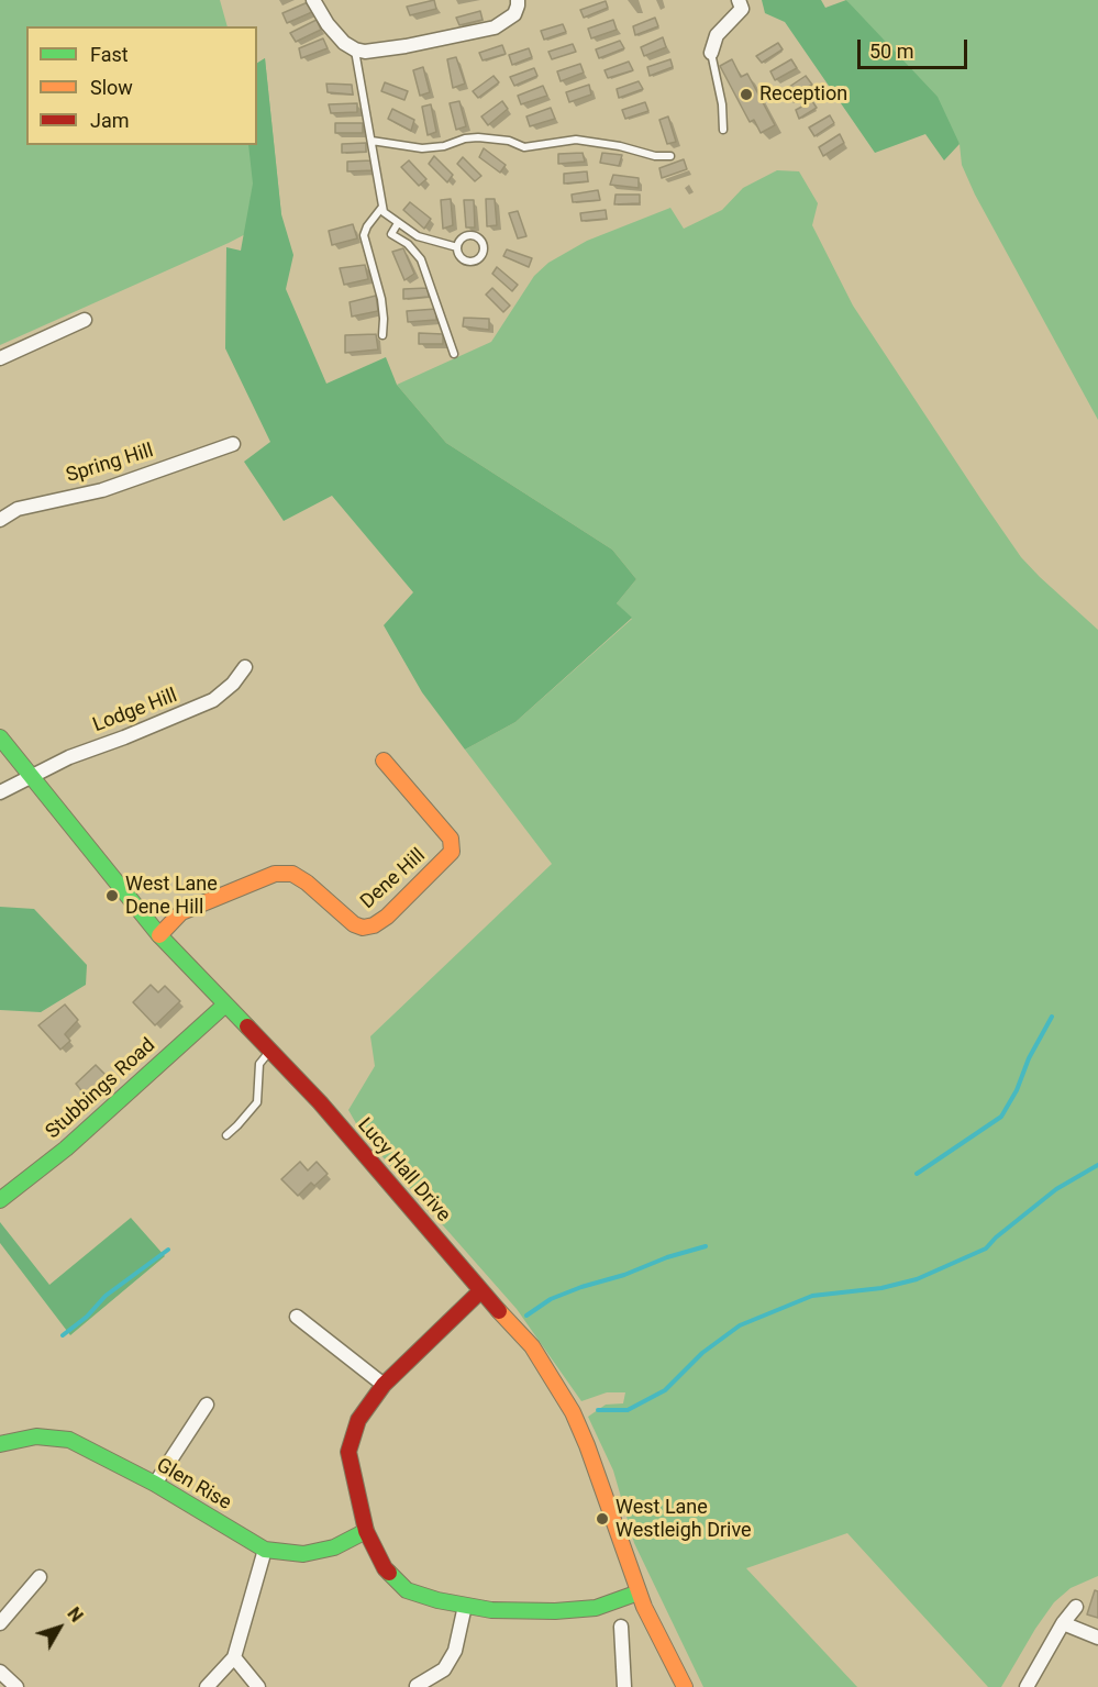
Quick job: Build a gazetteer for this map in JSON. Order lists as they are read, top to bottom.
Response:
{
  "streets": {
    "street": [
      "Spring Hill",
      "Lodge Hill",
      "Dene Hill",
      "Stubbings Road",
      "Lucy Hall Drive",
      "Glen Rise"
    ]
  },
  "crossings": [
    ["Lodge Hill", "Lucy Hall Drive"],
    ["Dene Hill", "Lucy Hall Drive"],
    ["Stubbings Road", "Lucy Hall Drive"]
  ],
  "places": ["Reception", "West Lane Dene Hill", "West Lane Westleigh Drive"],
  "legend": ["Fast", "Slow", "Jam"],
  "scale_bar": "50 m",
  "north": "top right"
}
